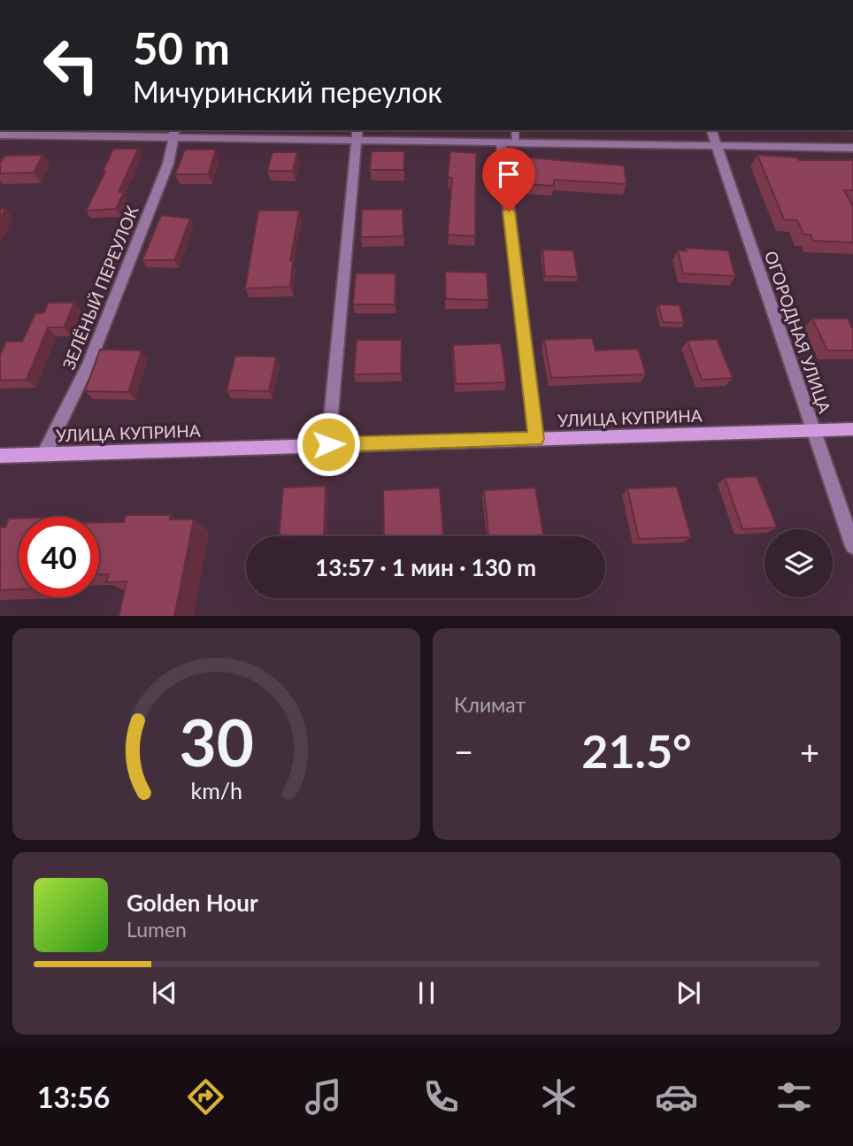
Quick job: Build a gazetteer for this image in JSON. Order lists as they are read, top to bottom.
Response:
{
  "streets": {
    "street": ["ЗЕЛЁНЫЙ ПЕРЕУЛОК", "ОГОРОДНАЯ УЛИЦА", "УЛИЦА КУПРИНА"]
  },
  "crossings": [
    ["ЗЕЛЁНЫЙ ПЕРЕУЛОК", "УЛИЦА КУПРИНА"],
    ["ОГОРОДНАЯ УЛИЦА", "УЛИЦА КУПРИНА"]
  ],
  "page": {
    "turn": ["50 m", "Мичуринский переулок"],
    "limit": "40",
    "trip": "13:57 · 1 мин · 130 m",
    "tile": "Климат",
    "heat": ["−", "21.5°", "+"],
    "song": ["Golden Hour", "Lumen"],
    "tabs": "13:56",
    "gauge": ["30", "km/h"]
  }
}
